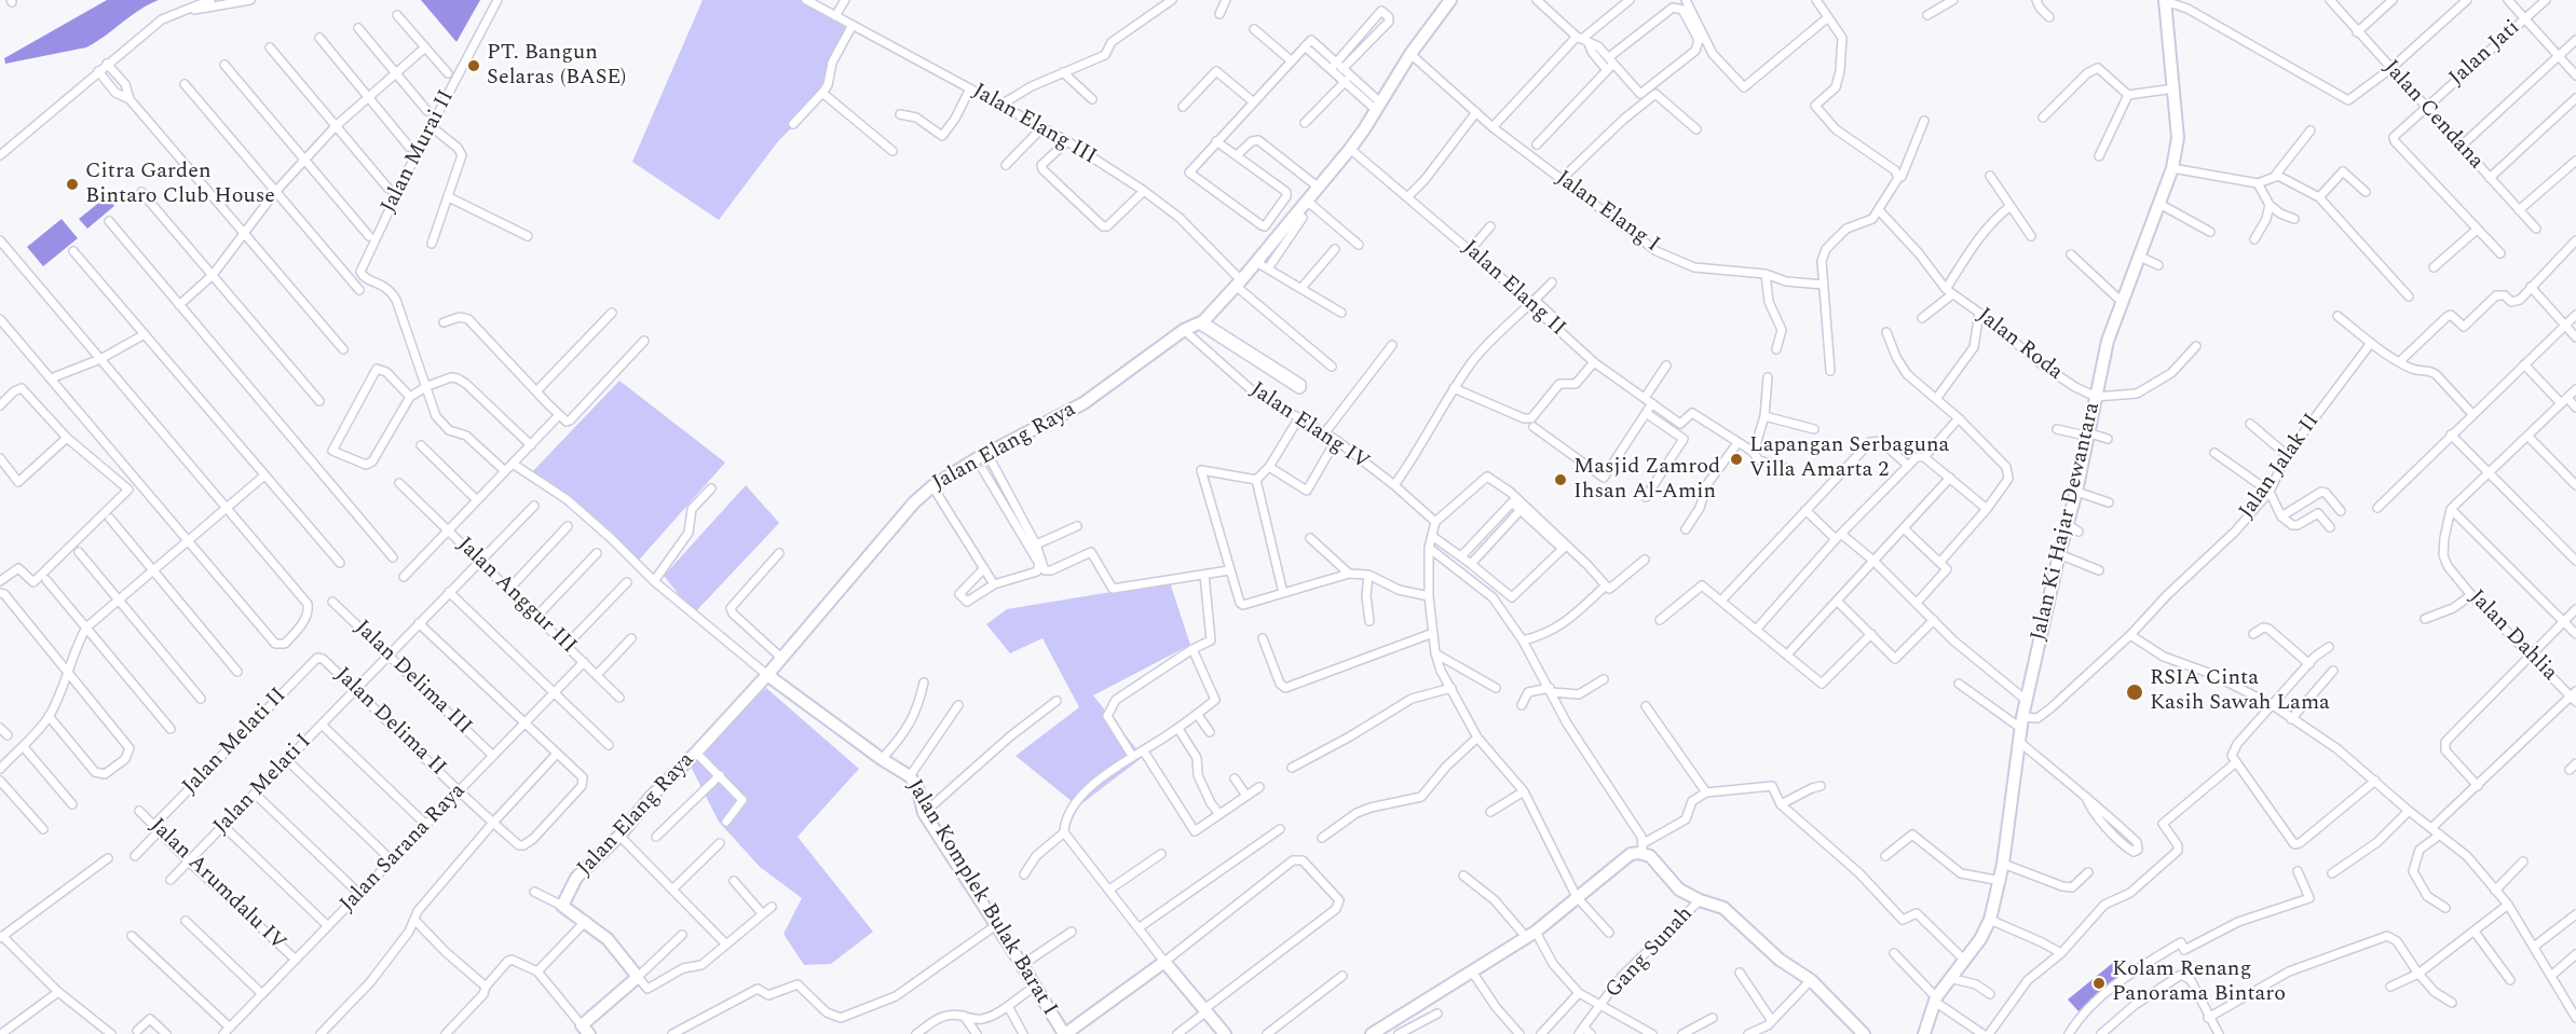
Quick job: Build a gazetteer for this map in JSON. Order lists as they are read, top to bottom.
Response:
{
  "streets": {
    "street": [
      "Jalan Jati",
      "Jalan Cendana",
      "Jalan Elang III",
      "Jalan Murai II",
      "Jalan Elang I",
      "Jalan Elang II",
      "Jalan Roda",
      "Jalan Elang IV",
      "Jalan Elang Raya",
      "Jalan Jalak II",
      "Jalan Ki Hajar Dewantara",
      "Jalan Anggur III",
      "Jalan Dahlia",
      "Jalan Delima III",
      "Jalan Delima II",
      "Jalan Melati II",
      "Jalan Melati I",
      "Jalan Sarana Raya",
      "Jalan Arumdalu IV",
      "Jalan Komplek Bulak Barat I",
      "Gang Sunah"
    ]
  },
  "crossings": [
    ["Jalan Jati", "Jalan Cendana"],
    ["Jalan Elang III", "Jalan Elang Raya"],
    ["Jalan Elang I", "Jalan Elang Raya"],
    ["Jalan Elang II", "Jalan Elang Raya"],
    ["Jalan Roda", "Jalan Ki Hajar Dewantara"],
    ["Jalan Elang IV", "Jalan Elang Raya"],
    ["Jalan Elang Raya", "Jalan Komplek Bulak Barat I"],
    ["Jalan Jalak II", "Jalan Ki Hajar Dewantara"],
    ["Jalan Anggur III", "Jalan Melati I"],
    ["Jalan Anggur III", "Jalan Sarana Raya"],
    ["Jalan Delima III", "Jalan Melati I"],
    ["Jalan Delima III", "Jalan Sarana Raya"],
    ["Jalan Delima II", "Jalan Melati II"],
    ["Jalan Delima II", "Jalan Melati I"],
    ["Jalan Delima II", "Jalan Sarana Raya"],
    ["Jalan Melati II", "Jalan Arumdalu IV"],
    ["Jalan Melati I", "Jalan Arumdalu IV"],
    ["Jalan Sarana Raya", "Jalan Arumdalu IV"]
  ],
  "places": [
    "PT. Bangun Selaras (BASE)",
    "Citra Garden Bintaro Club House",
    "Lapangan Serbaguna Villa Amarta 2",
    "Masjid Zamrod Ihsan Al-Amin",
    "RSIA Cinta Kasih Sawah Lama",
    "Kolam Renang Panorama Bintaro"
  ]
}
